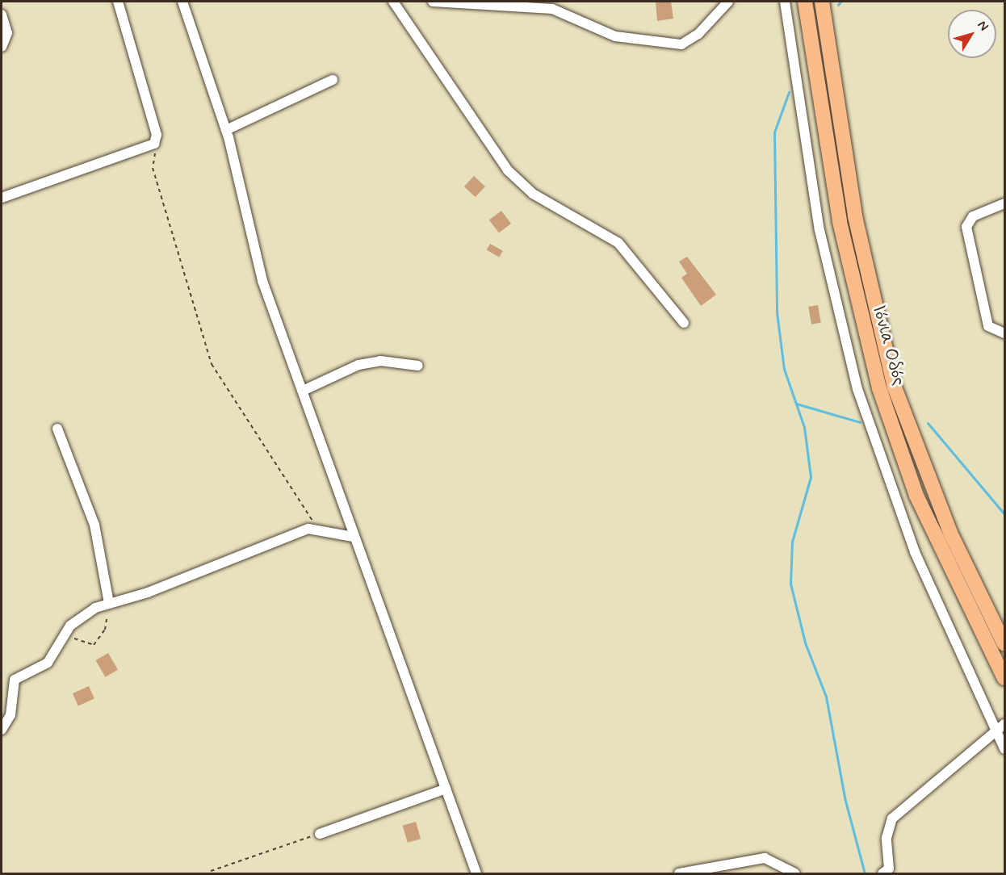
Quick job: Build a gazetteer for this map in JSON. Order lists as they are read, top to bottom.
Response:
{
  "streets": {
    "highway": ["Ιόνια Οδός"]
  },
  "north": "top right"
}
